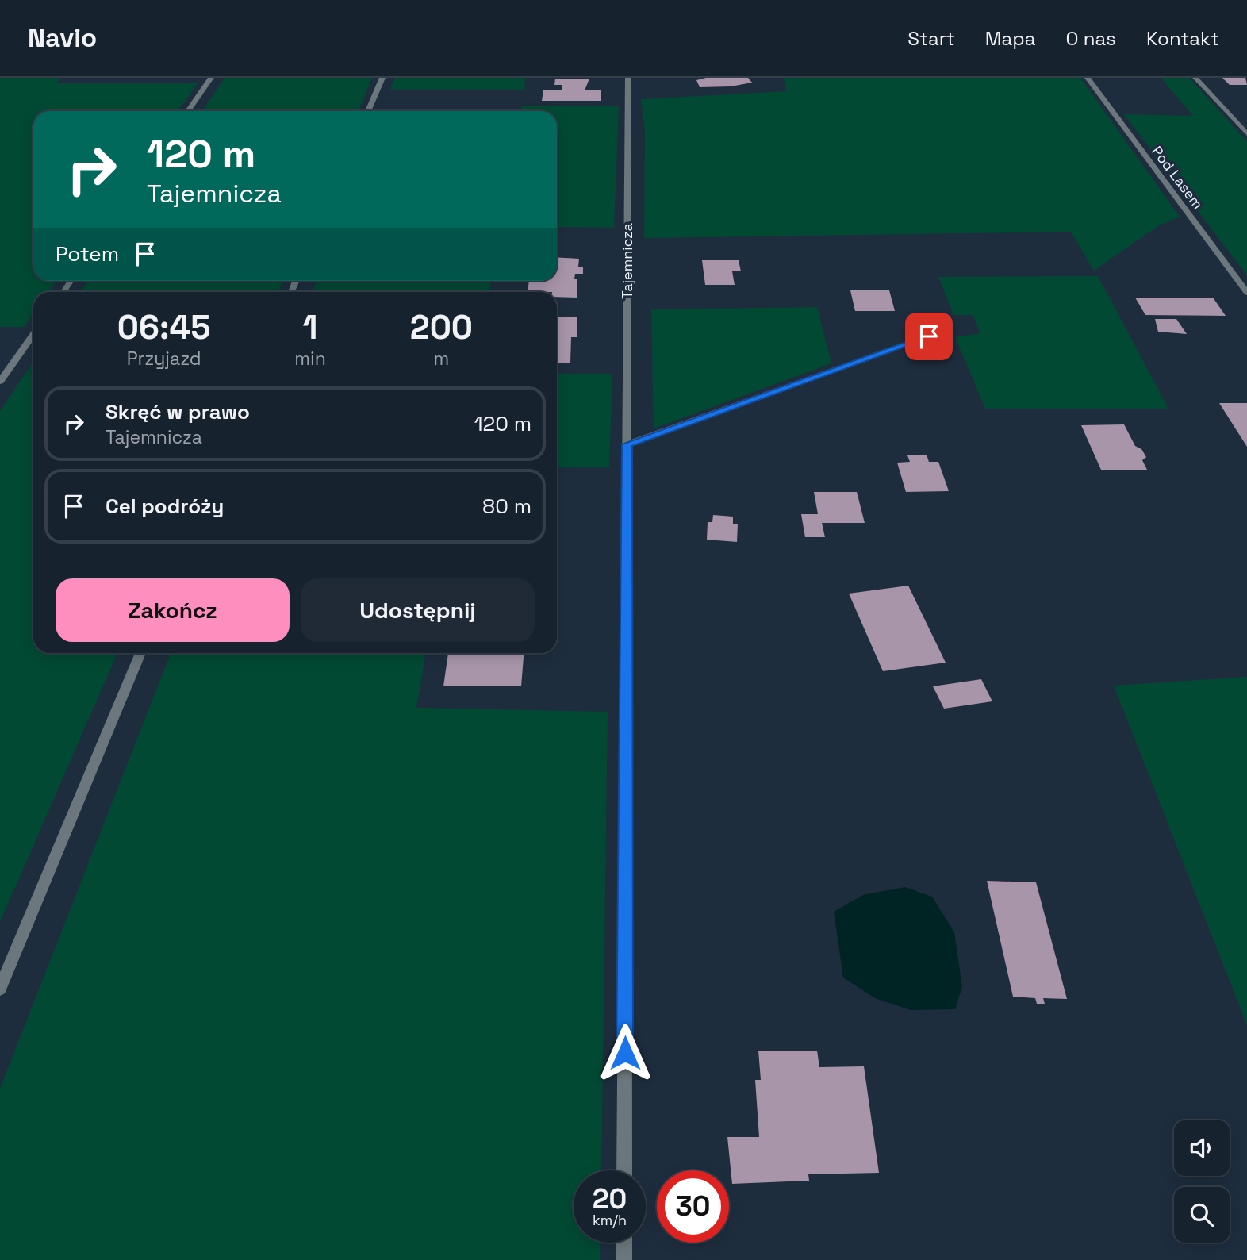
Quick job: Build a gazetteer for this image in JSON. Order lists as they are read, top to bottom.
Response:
{
  "streets": {
    "street": ["Pod Lasem", "Tajemnicza"]
  },
  "page": {
    "header": "Navio",
    "nav": [
      "Start",
      "Mapa",
      "O nas",
      "Kontakt"
    ],
    "turn": ["120 m", "Tajemnicza"],
    "then": "Potem",
    "eta": [
      "06:45",
      "Przyjazd",
      "1",
      "min",
      "200",
      "m"
    ],
    "list": [
      {
        "name": "Skręć w prawo",
        "note": "Tajemnicza",
        "value": "120 m"
      },
      {
        "name": "Cel podróży",
        "value": "80 m"
      }
    ],
    "buttons": ["Zakończ", "Udostępnij"],
    "speed": "20 km/h",
    "limit": "30"
  }
}
